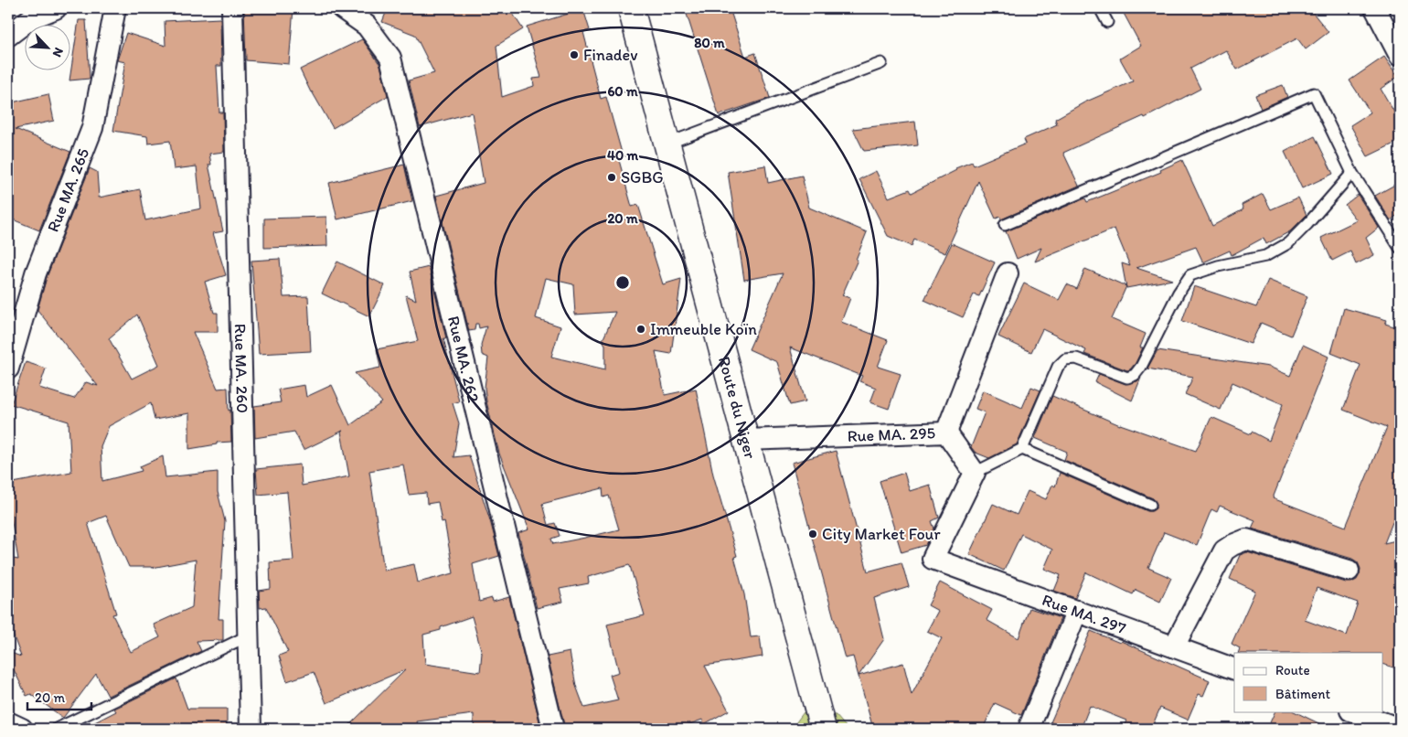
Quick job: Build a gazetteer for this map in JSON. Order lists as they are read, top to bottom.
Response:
{
  "streets": {
    "main road": ["Route du Niger"],
    "street": [
      "Rue MA. 265",
      "Rue MA. 262",
      "Rue MA. 260",
      "Rue MA. 295",
      "Rue MA. 297"
    ]
  },
  "crossings": [
    ["Route du Niger", "Rue MA. 295"],
    ["Rue MA. 295", "Rue MA. 297"]
  ],
  "places": [
    "Finadev",
    "SGBG",
    "Immeuble Koïn",
    "City Market Four"
  ],
  "legend": ["Route", "Bâtiment"],
  "scale_bar": "20 m",
  "north": "bottom right",
  "rings": [
    "80 m",
    "60 m",
    "40 m",
    "20 m"
  ]
}
